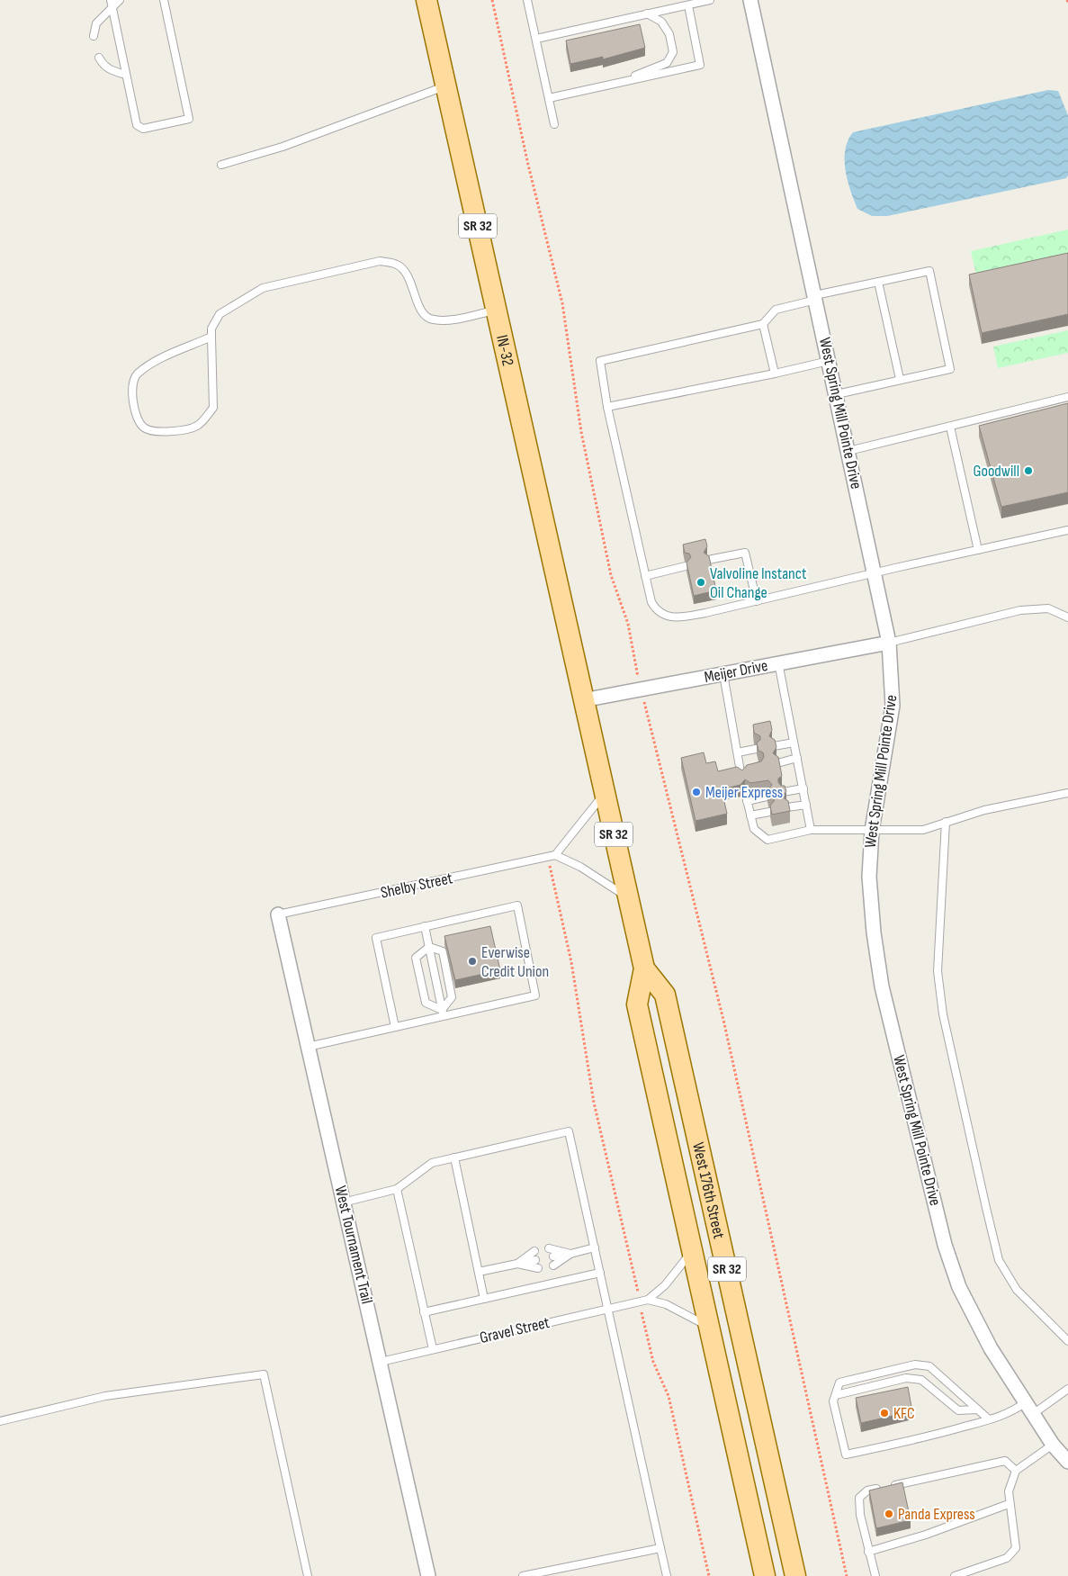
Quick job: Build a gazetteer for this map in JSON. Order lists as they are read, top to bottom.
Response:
{
  "streets": {
    "main road": ["SR 32", "IN-32", "West 176th Street"],
    "street": ["West Spring Mill Pointe Drive", "Meijer Drive", "West Tournament Trail"],
    "lane": ["Shelby Street", "Gravel Street"]
  },
  "crossings": [
    ["IN-32", "Meijer Drive"],
    ["IN-32", "West 176th Street"],
    ["West Spring Mill Pointe Drive", "Meijer Drive"],
    ["Meijer Drive", "West 176th Street"],
    ["Shelby Street", "West Tournament Trail"],
    ["West 176th Street", "Gravel Street"],
    ["West Tournament Trail", "Gravel Street"]
  ],
  "places": [
    "Goodwill",
    "Valvoline Instanct Oil Change",
    "Meijer Express",
    "Everwise Credit Union",
    "KFC",
    "Panda Express"
  ]
}
